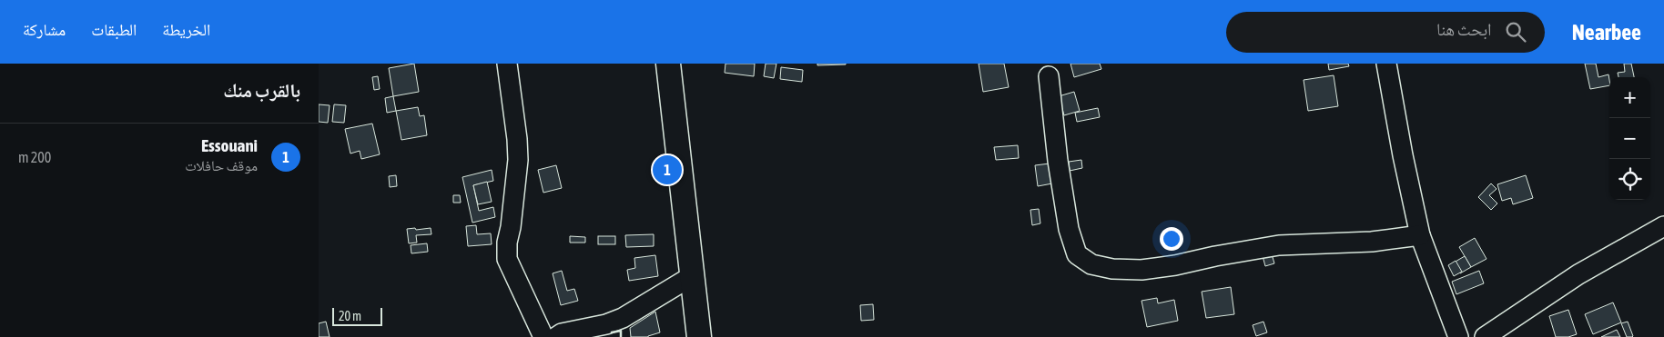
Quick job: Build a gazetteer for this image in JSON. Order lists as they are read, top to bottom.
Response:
{
  "scale_bar": "20 m",
  "page": {
    "header": "Nearbee",
    "search": "ابحث هنا",
    "nav": ["الخريطة", "الطبقات", "مشاركة"],
    "heading": "بالقرب منك",
    "map_buttons": ["+", "−"],
    "list": [
      {
        "mark": "1",
        "name": "Essouani",
        "note": "موقف حافلات",
        "value": "200 m"
      }
    ],
    "pins": "1",
    "scale": "20 m"
  }
}
